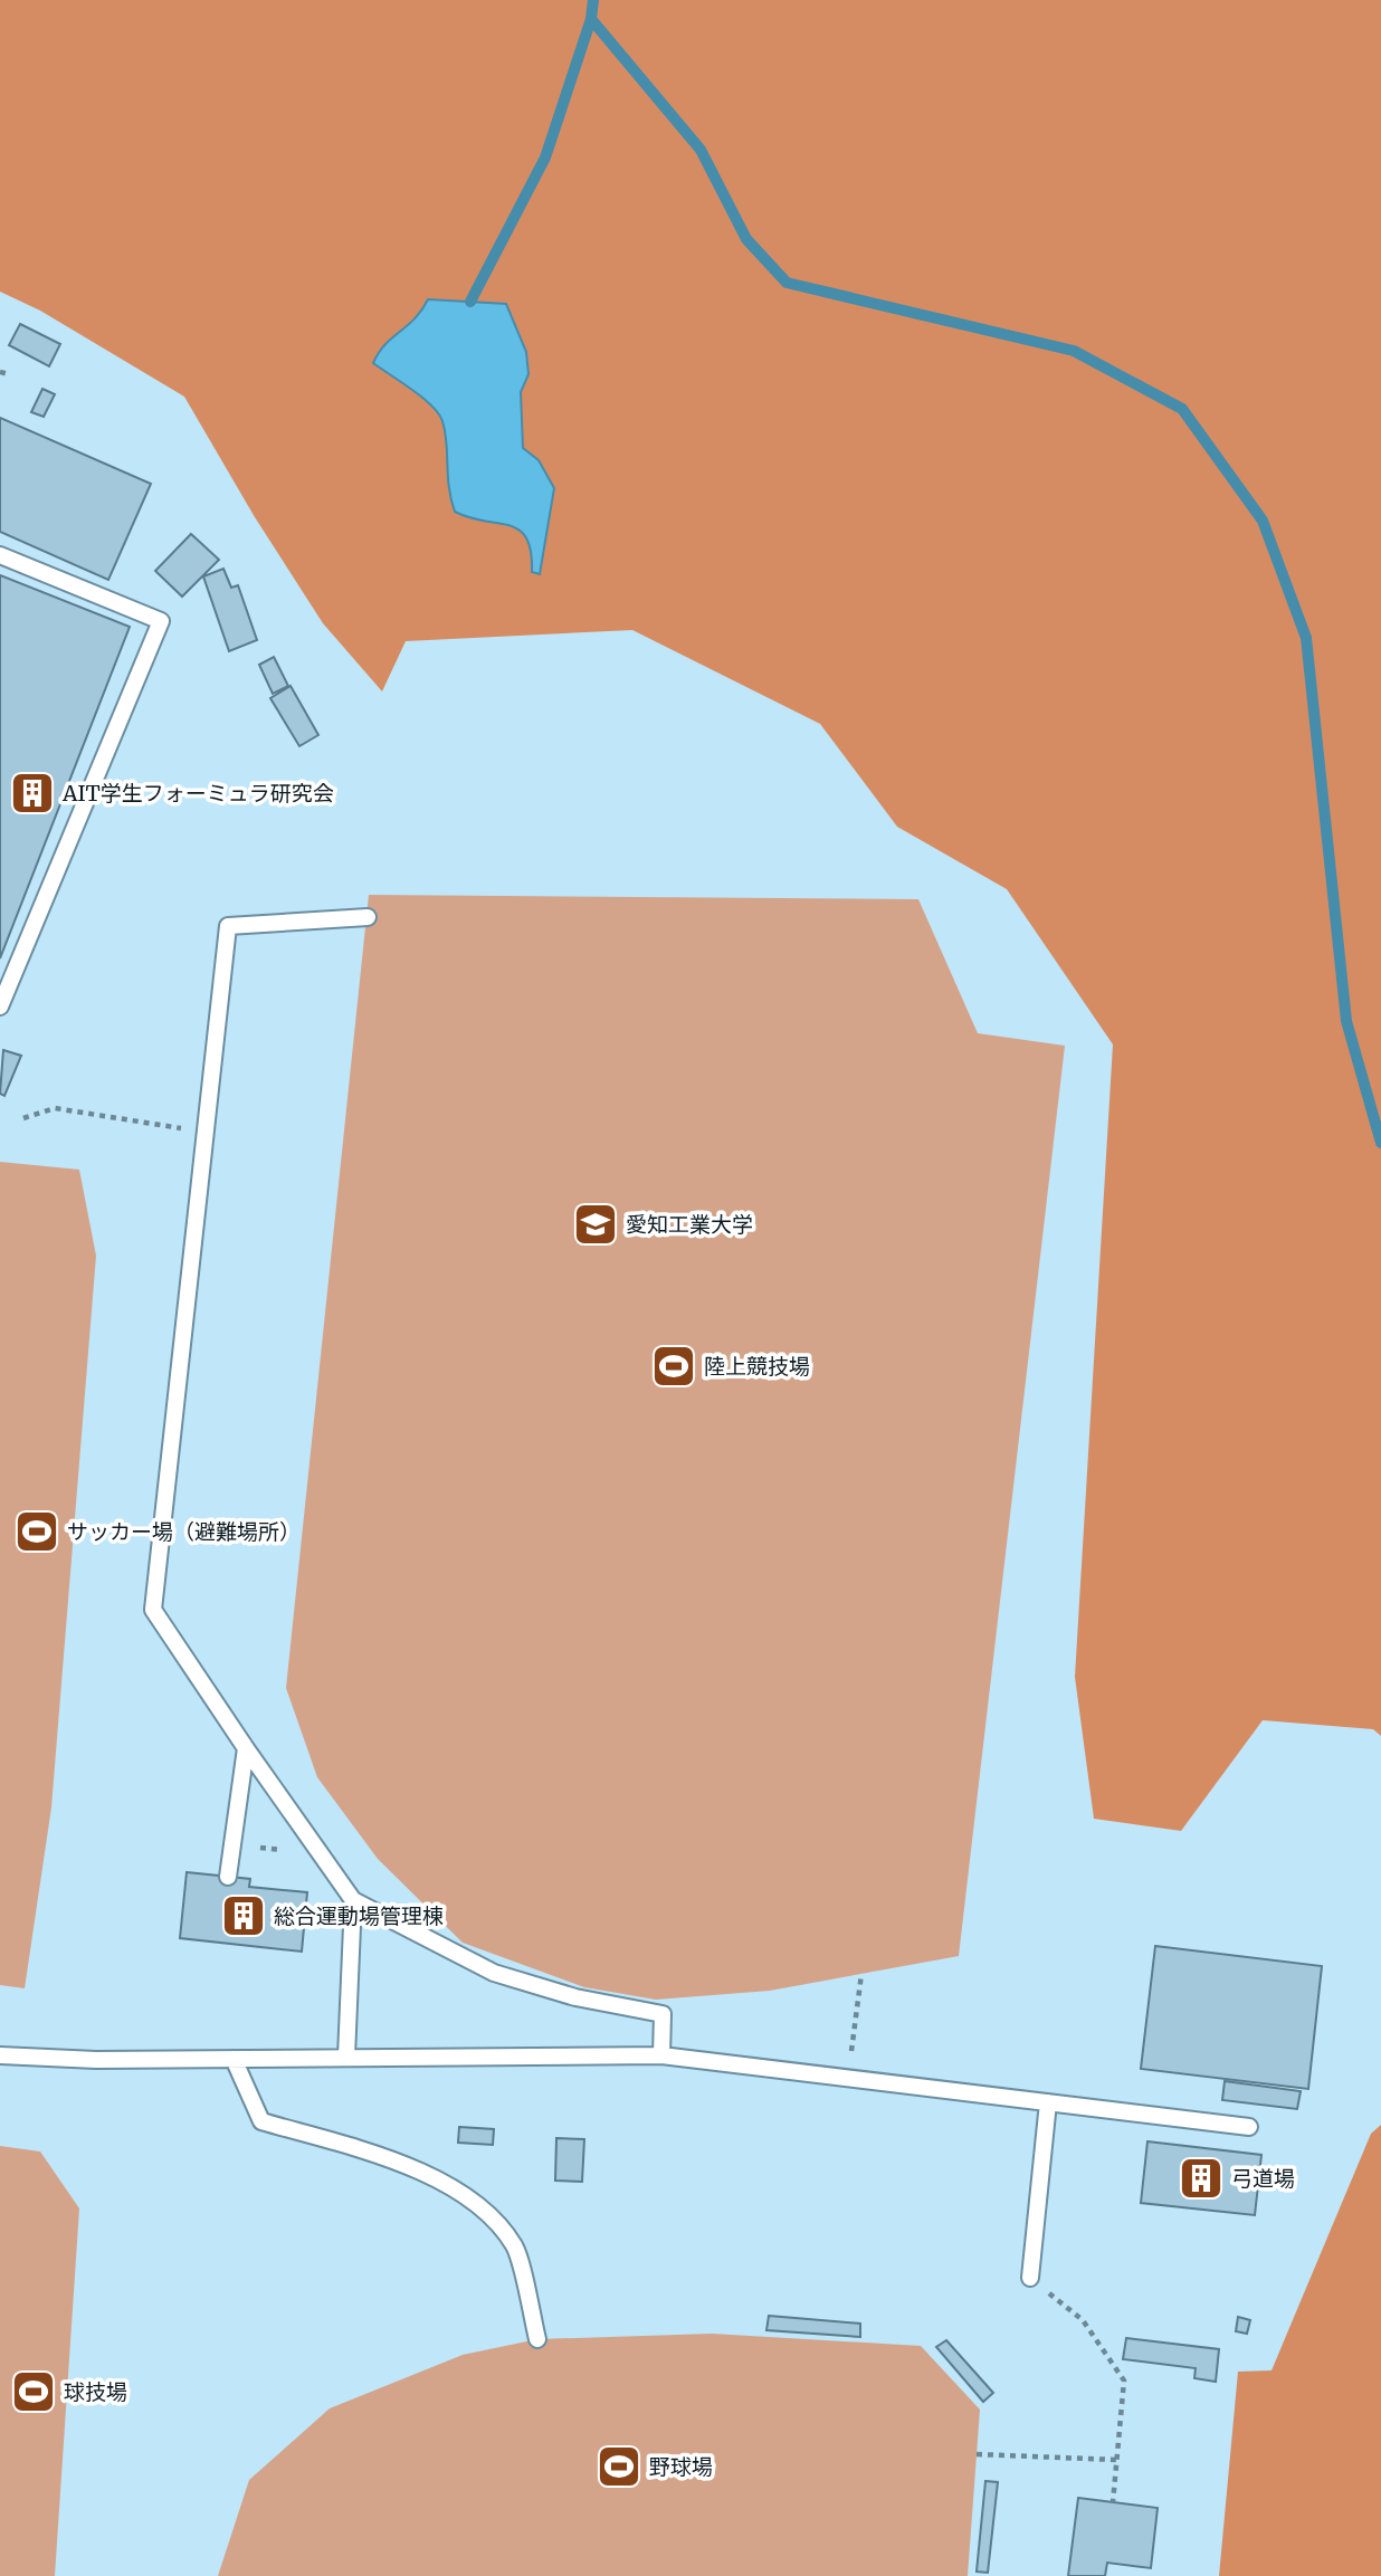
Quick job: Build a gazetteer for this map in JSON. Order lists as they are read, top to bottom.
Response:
{
  "places": {
    "building": ["AIT学生フォーミュラ研究会", "総合運動場管理棟", "弓道場"],
    "school or university": ["愛知工業大学"],
    "sports": [
      "陸上競技場",
      "サッカー場（避難場所）",
      "球技場",
      "野球場"
    ]
  }
}
